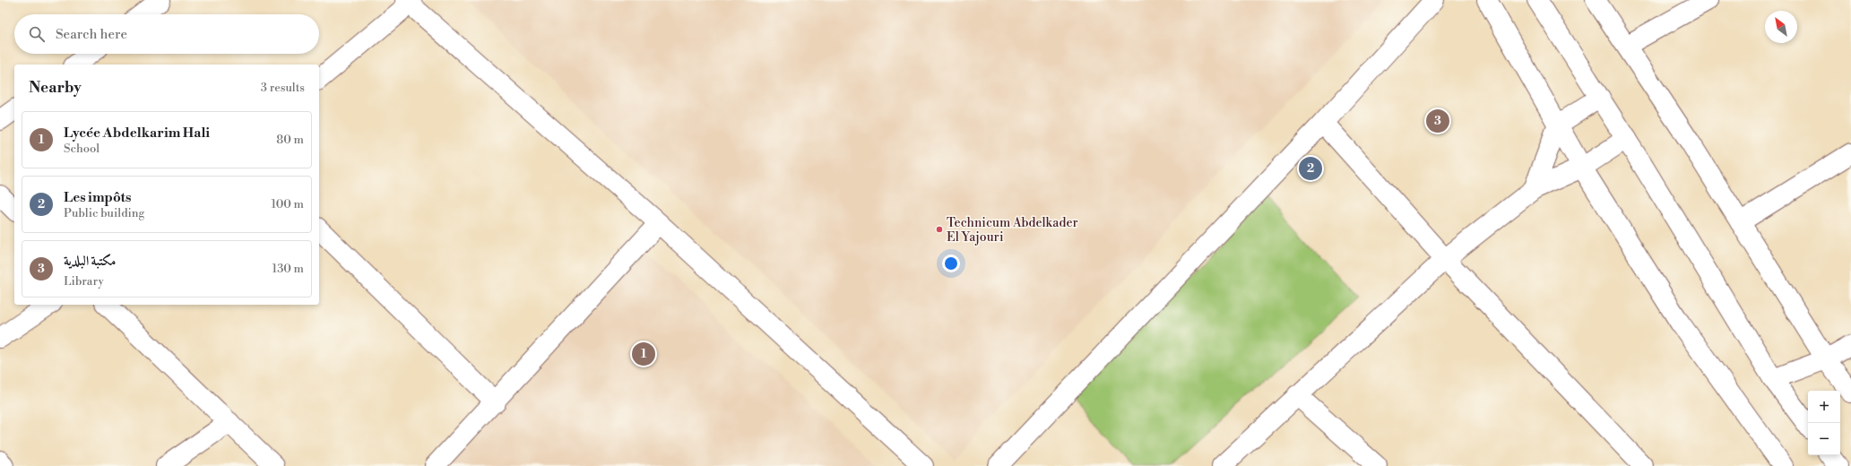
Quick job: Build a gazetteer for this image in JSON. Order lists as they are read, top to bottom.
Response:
{
  "places": ["Technicum Abdelkader El Yajouri"],
  "north": "top left",
  "page": {
    "search": "Search here",
    "heading": ["Nearby", "3 results"],
    "pins": ["3", "2", "1"],
    "list": [
      {
        "mark": "1",
        "name": "Lycée Abdelkarim Hali",
        "note": "School",
        "value": "80 m"
      },
      {
        "mark": "2",
        "name": "Les impôts",
        "note": "Public building",
        "value": "100 m"
      },
      {
        "mark": "3",
        "name": "مكتبة البلدية",
        "note": "Library",
        "value": "130 m"
      }
    ],
    "map_buttons": ["+", "−"]
  }
}
